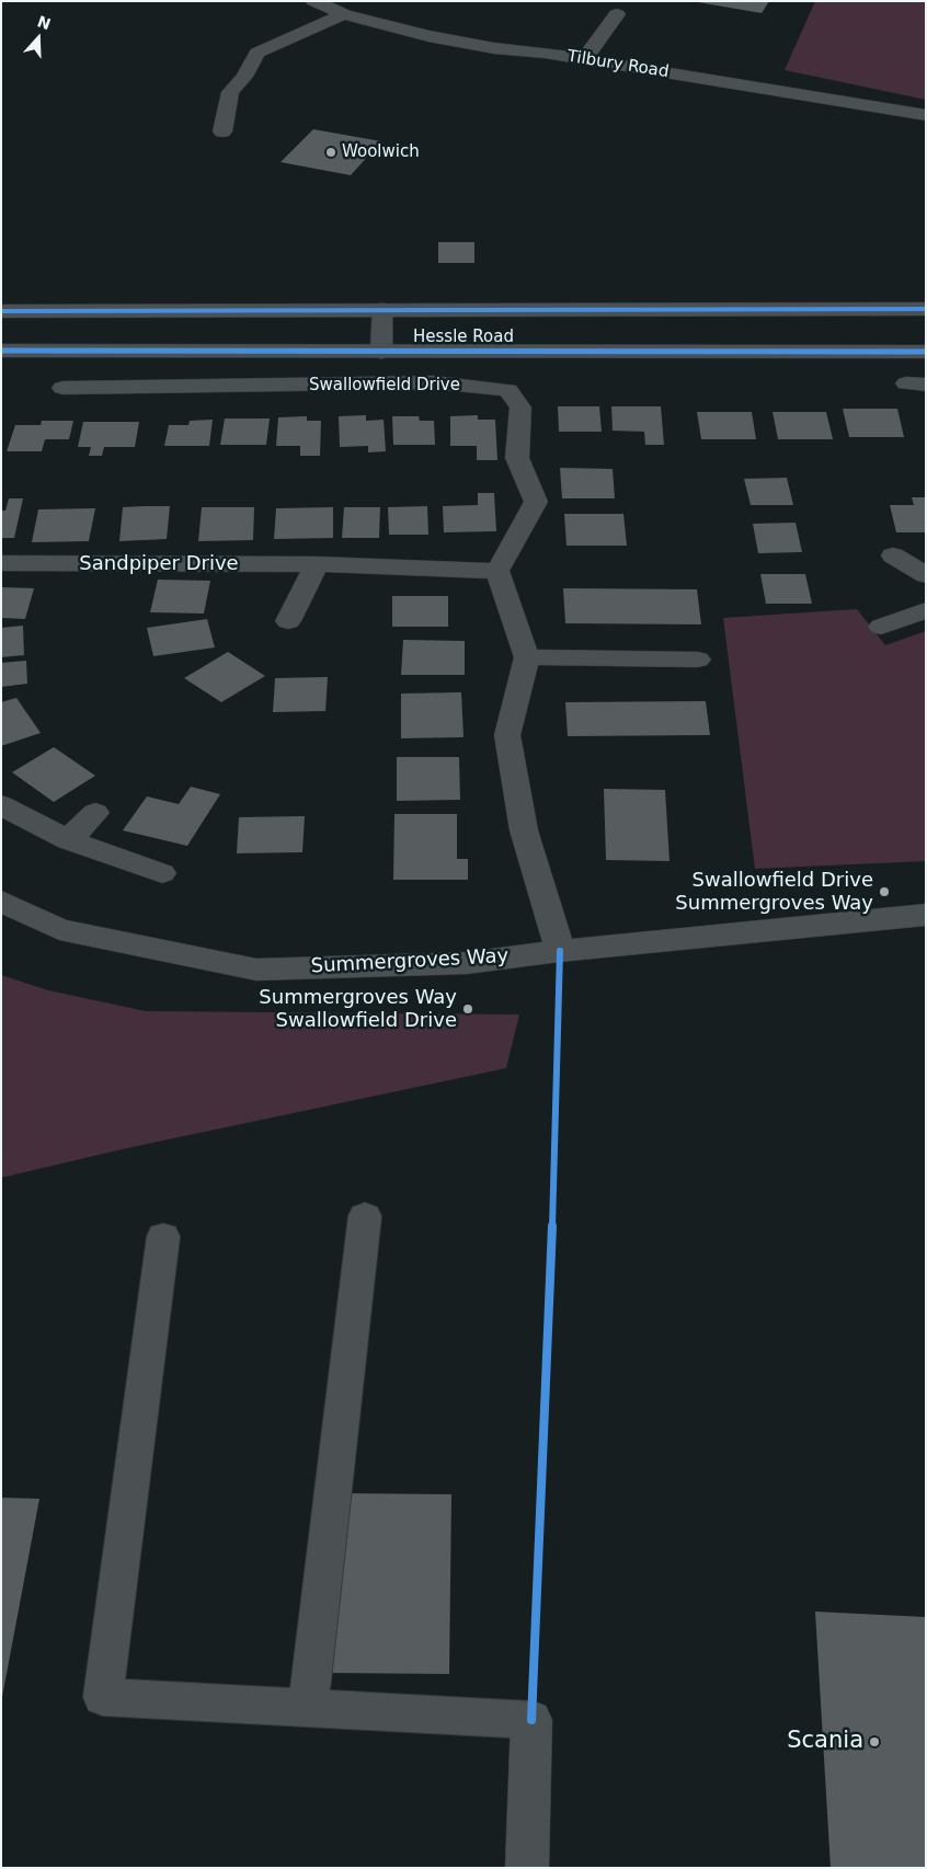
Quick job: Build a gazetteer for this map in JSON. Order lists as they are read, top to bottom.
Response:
{
  "streets": {
    "street": [
      "Tilbury Road",
      "Hessle Road",
      "Swallowfield Drive",
      "Sandpiper Drive",
      "Summergroves Way"
    ]
  },
  "crossings": [
    ["Swallowfield Drive", "Sandpiper Drive"]
  ],
  "places": [
    "Woolwich",
    "Swallowfield Drive Summergroves Way",
    "Summergroves Way Swallowfield Drive",
    "Scania"
  ],
  "north": "top"
}
